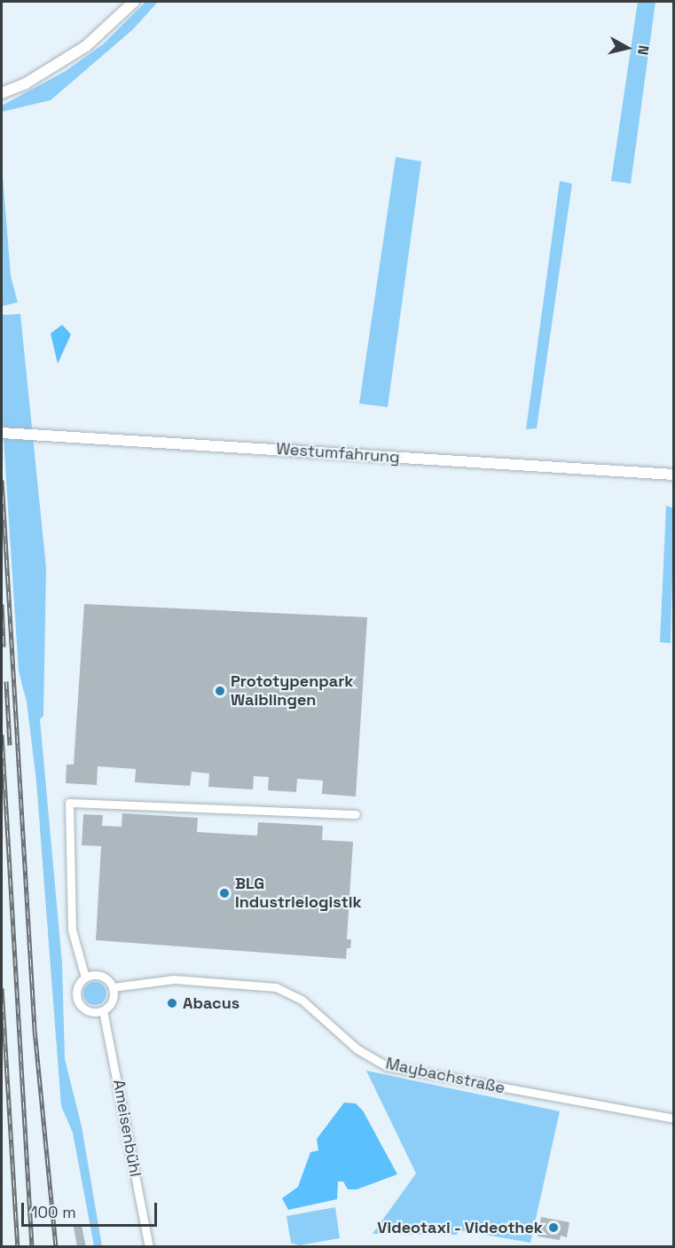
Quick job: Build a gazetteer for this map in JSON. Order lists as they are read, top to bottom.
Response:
{
  "streets": {
    "main road": ["Westumfahrung"],
    "street": ["Maybachstraße", "Ameisenbühl"]
  },
  "crossings": [
    ["Maybachstraße", "Ameisenbühl"]
  ],
  "places": [
    "Prototypenpark Waiblingen",
    "BLG Industrielogistik",
    "Abacus",
    "Videotaxi - Videothek"
  ],
  "scale_bar": "100 m",
  "north": "right"
}
